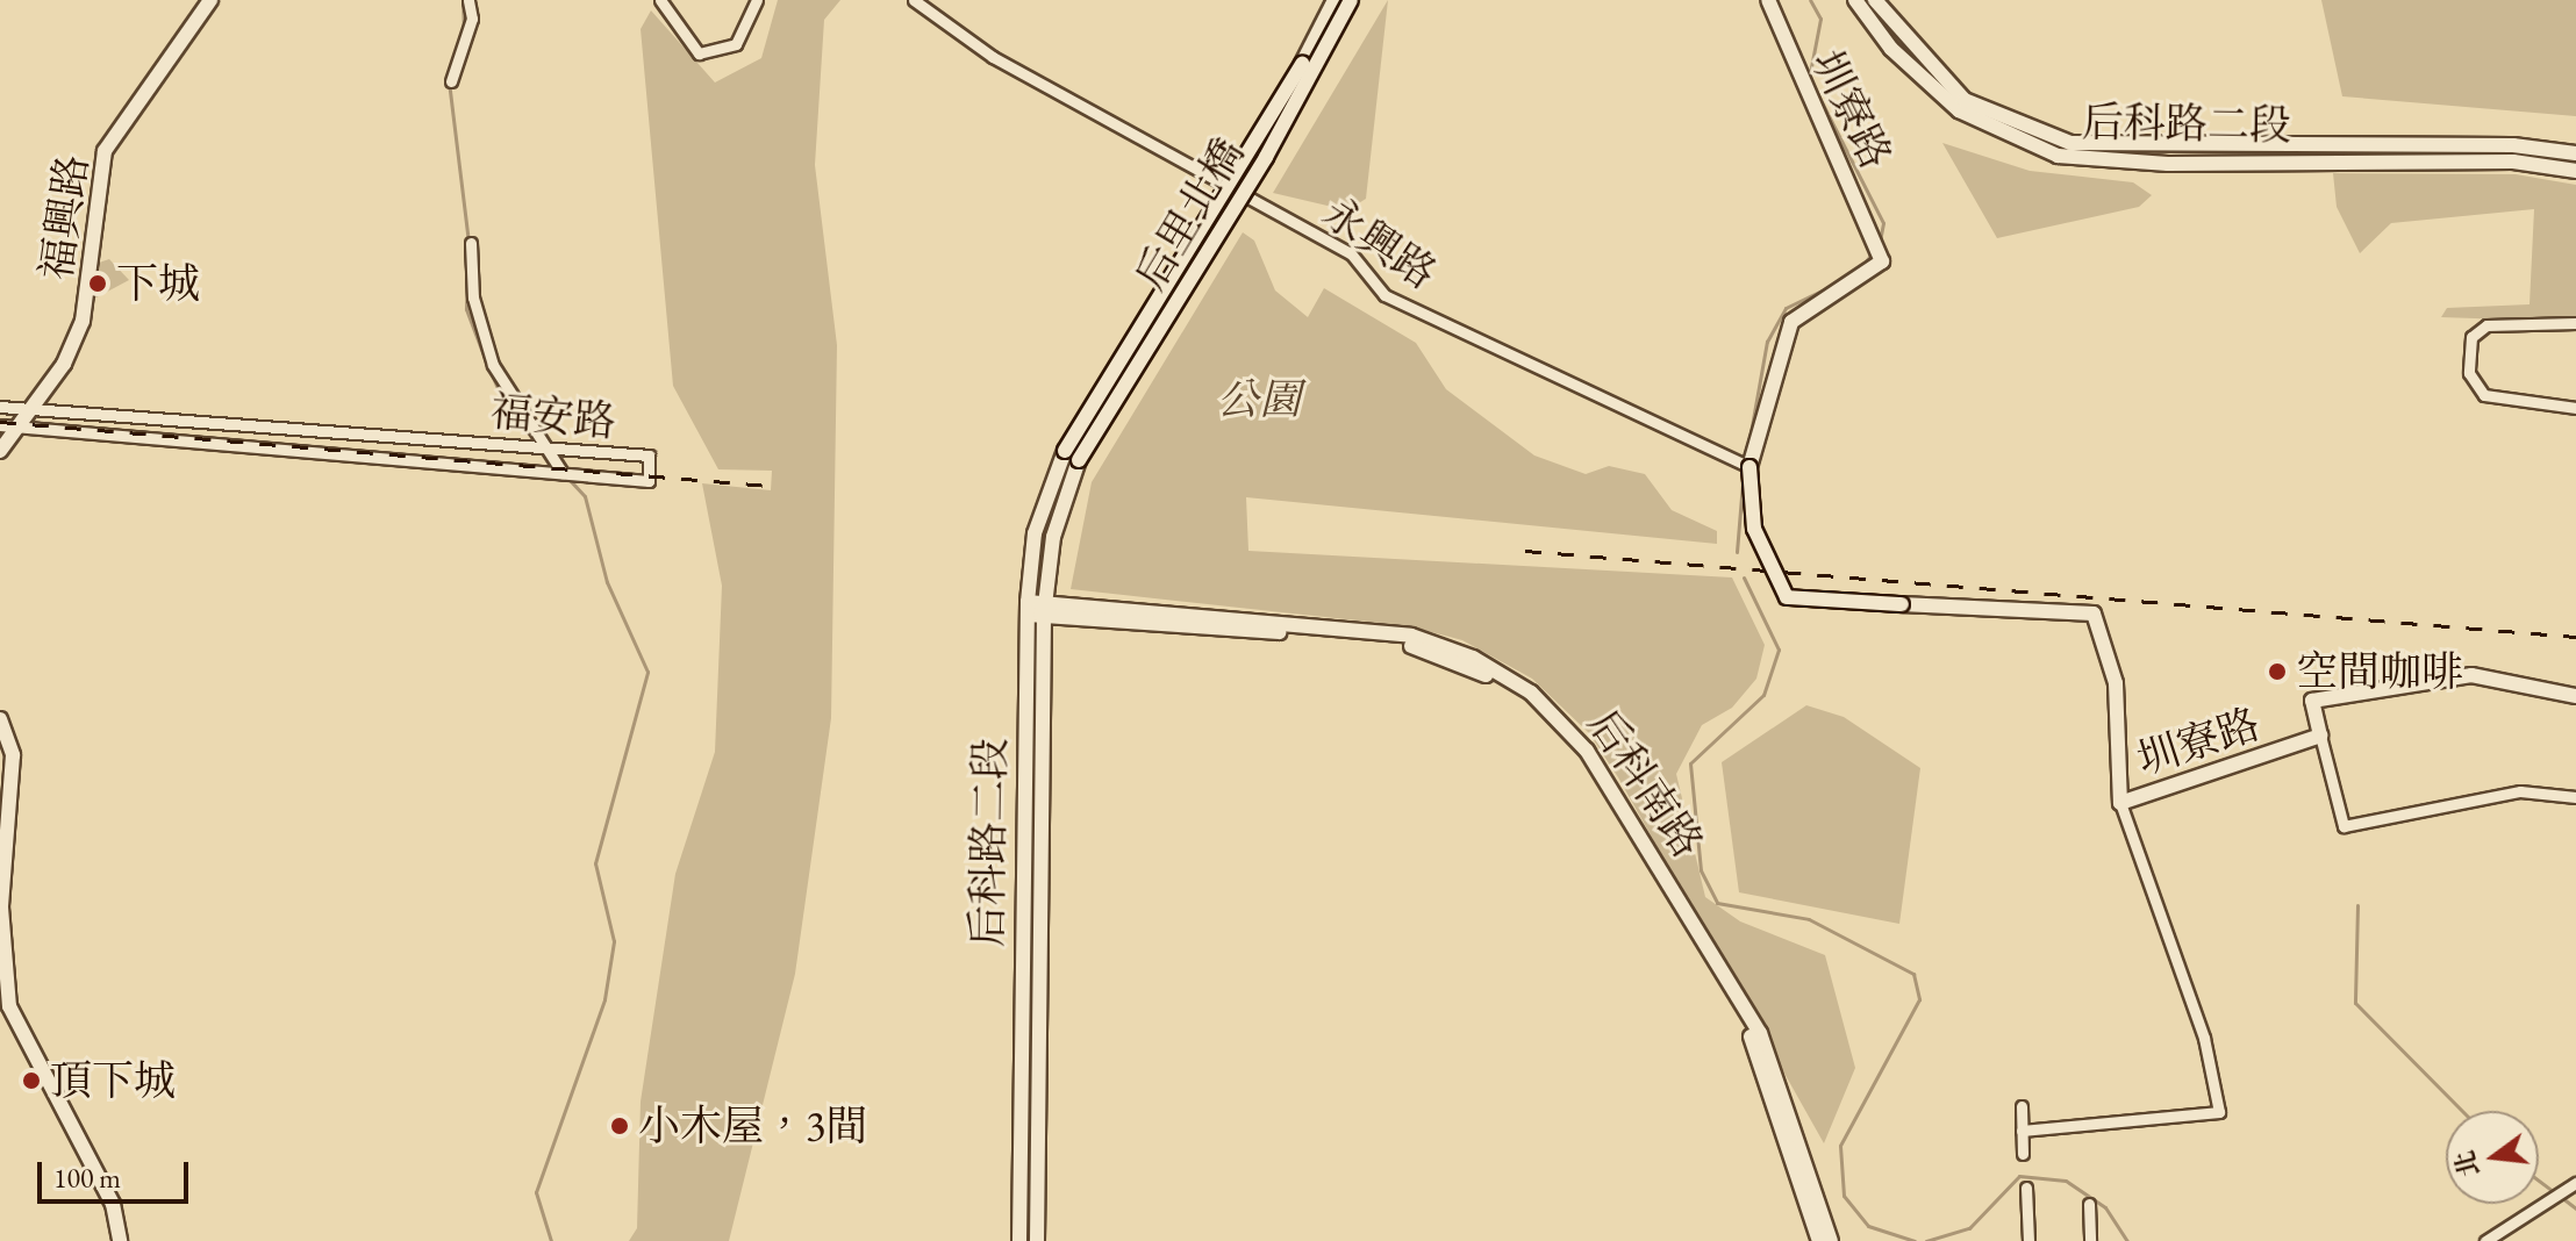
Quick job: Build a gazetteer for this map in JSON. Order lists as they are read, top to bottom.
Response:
{
  "streets": {
    "street": [
      "圳寮路",
      "后科路二段",
      "后里北橋",
      "福興路",
      "永興路",
      "福安路",
      "后科南路"
    ]
  },
  "crossings": [
    ["圳寮路", "永興路"],
    ["后科路二段", "后里北橋"],
    ["后科路二段", "后科南路"],
    ["福興路", "福安路"]
  ],
  "parks": ["公園"],
  "places": [
    "下城",
    "空間咖啡",
    "頂下城",
    "小木屋，3間"
  ],
  "scale_bar": "100 m",
  "north": "left"
}
